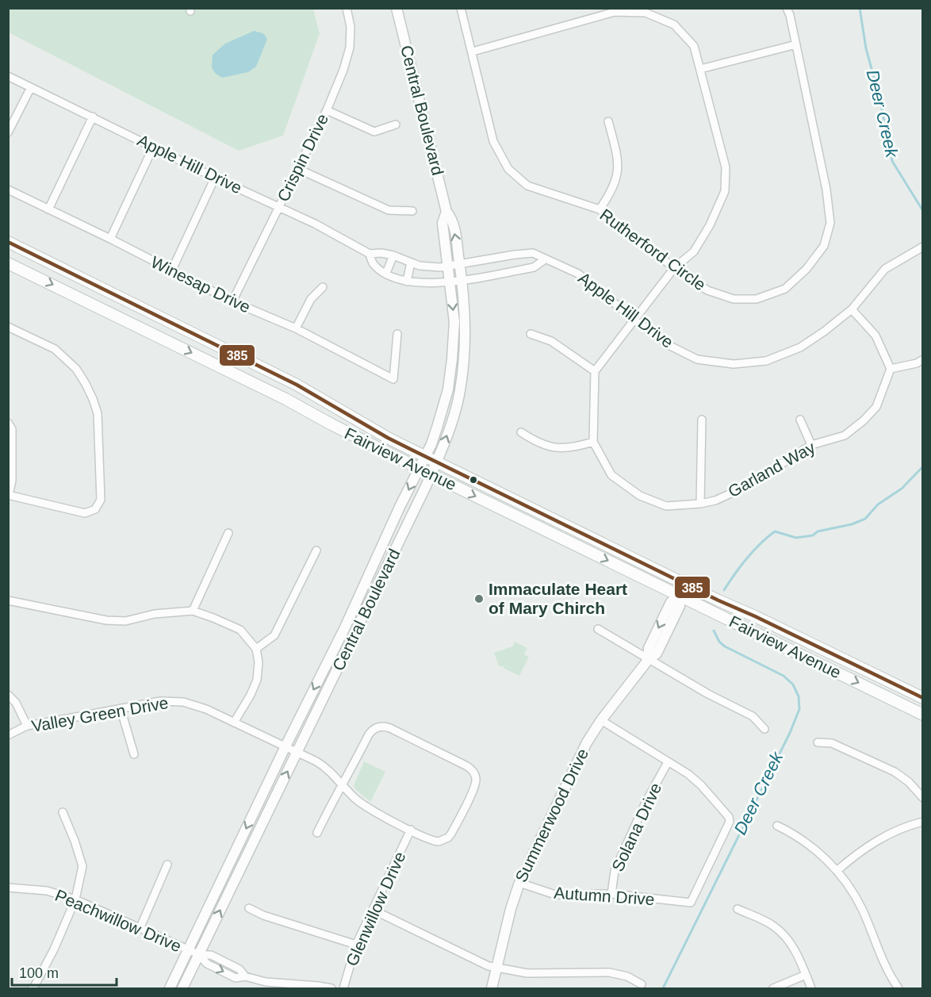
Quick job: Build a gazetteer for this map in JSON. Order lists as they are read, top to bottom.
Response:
{
  "streets": {
    "main road": ["Fairview Avenue"],
    "street": [
      "Central Boulevard",
      "Crispin Drive",
      "Apple Hill Drive",
      "Rutherford Circle",
      "Winesap Drive",
      "Garland Way",
      "Valley Green Drive",
      "Summerwood Drive",
      "Solana Drive",
      "Autumn Drive",
      "Glenwillow Drive",
      "Peachwillow Drive"
    ]
  },
  "crossings": [
    ["Central Boulevard", "Apple Hill Drive"],
    ["Central Boulevard", "Fairview Avenue"],
    ["Central Boulevard", "Valley Green Drive"],
    ["Central Boulevard", "Peachwillow Drive"],
    ["Crispin Drive", "Apple Hill Drive"],
    ["Crispin Drive", "Winesap Drive"],
    ["Fairview Avenue", "Summerwood Drive"],
    ["Valley Green Drive", "Glenwillow Drive"],
    ["Summerwood Drive", "Autumn Drive"],
    ["Solana Drive", "Autumn Drive"]
  ],
  "water": ["Deer Creek"],
  "places": ["Immaculate Heart of Mary Chirch"],
  "lines": ["transit line 385"],
  "scale_bar": "100 m"
}
